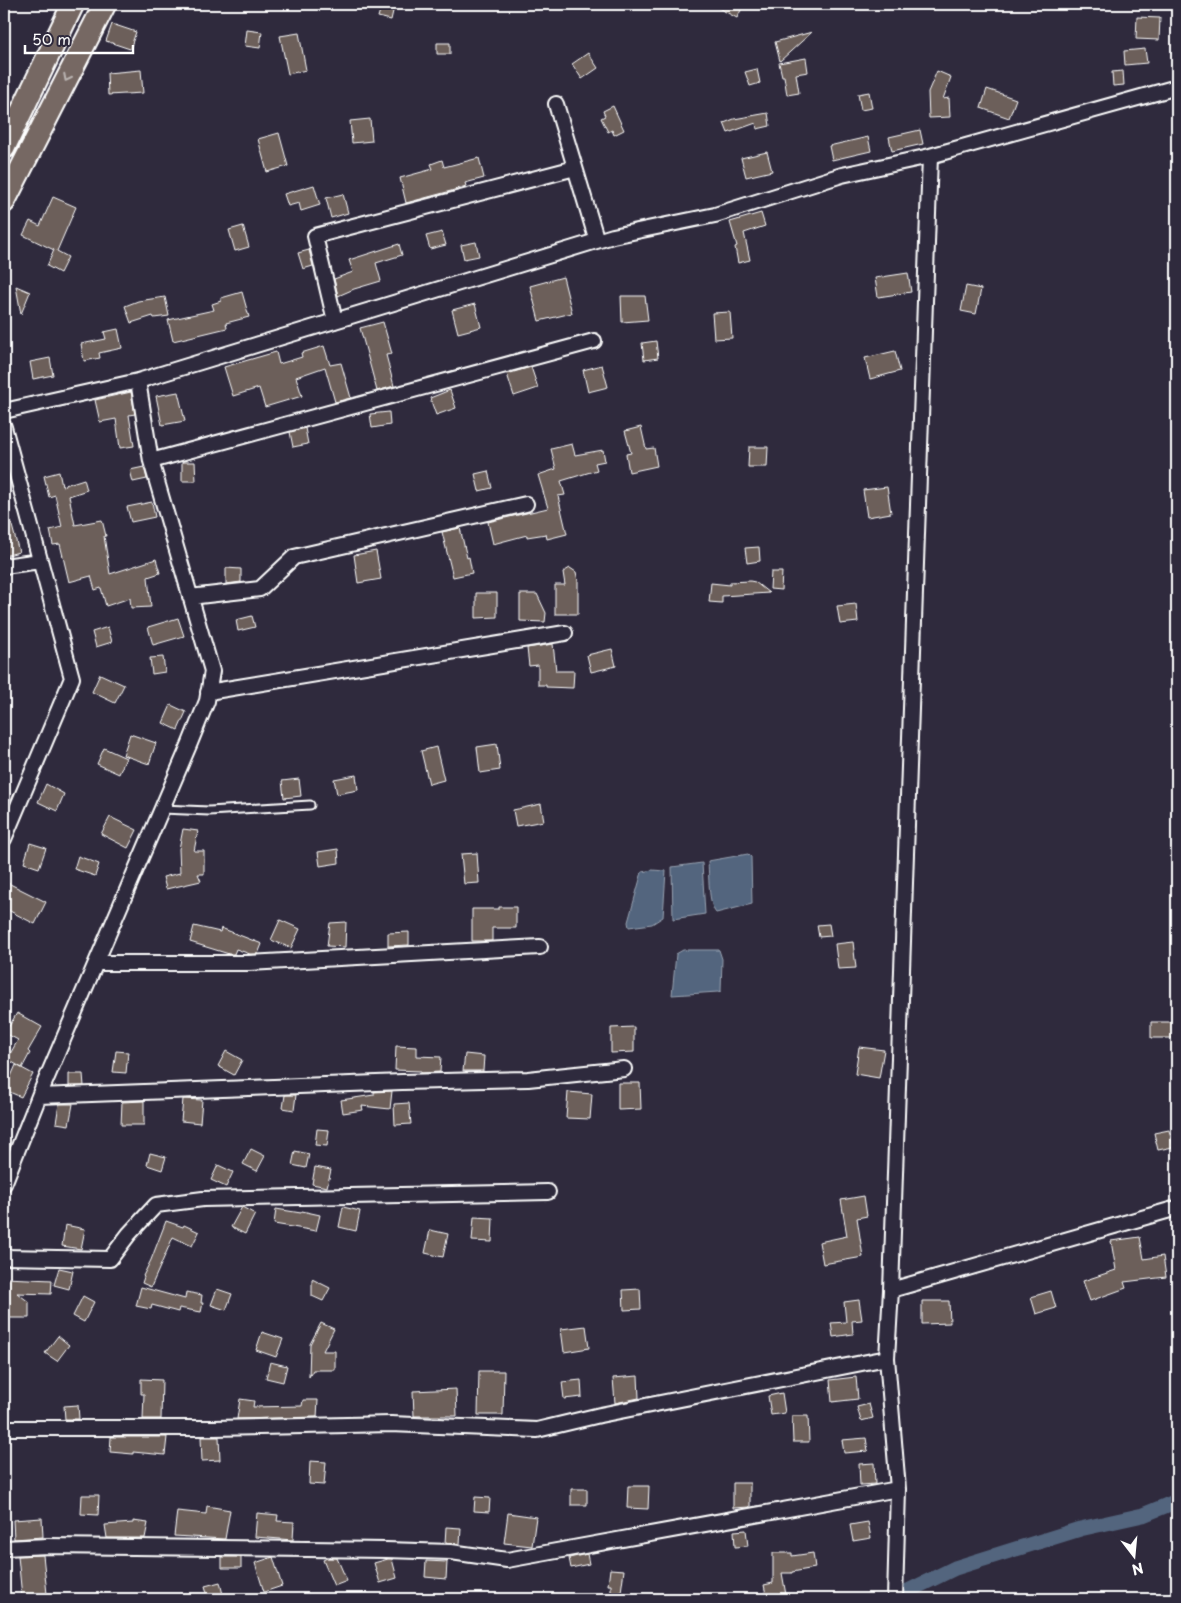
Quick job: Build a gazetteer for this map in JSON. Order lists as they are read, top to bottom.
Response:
{
  "scale_bar": "50 m",
  "north": "bottom"
}
